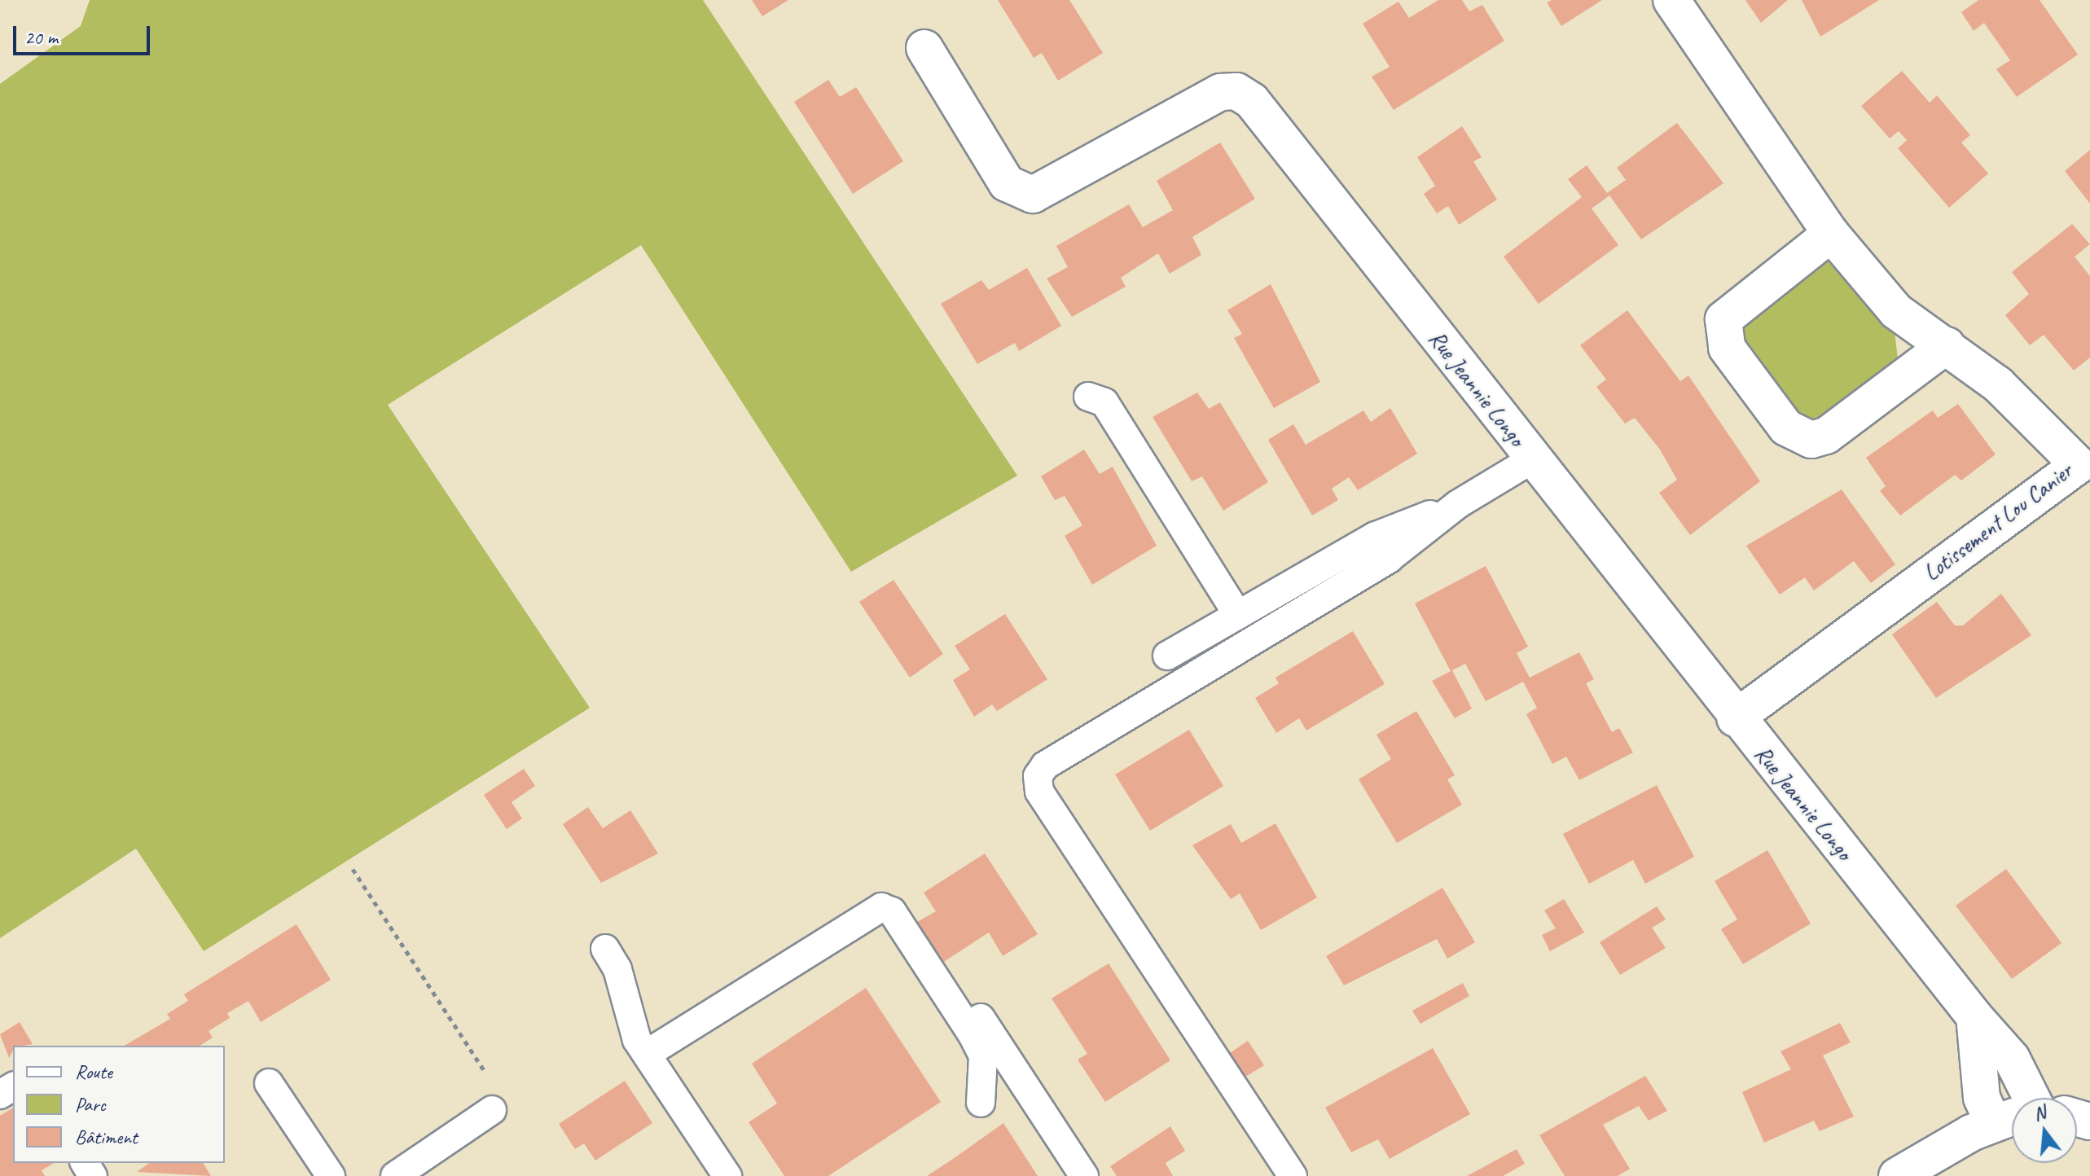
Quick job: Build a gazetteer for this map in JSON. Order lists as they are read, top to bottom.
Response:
{
  "streets": {
    "street": ["Rue Jeannie Longo", "Lotissement Lou Canier"]
  },
  "crossings": [
    ["Rue Jeannie Longo", "Lotissement Lou Canier"]
  ],
  "legend": ["Route", "Parc", "Bâtiment"],
  "scale_bar": "20 m",
  "north": "top"
}
